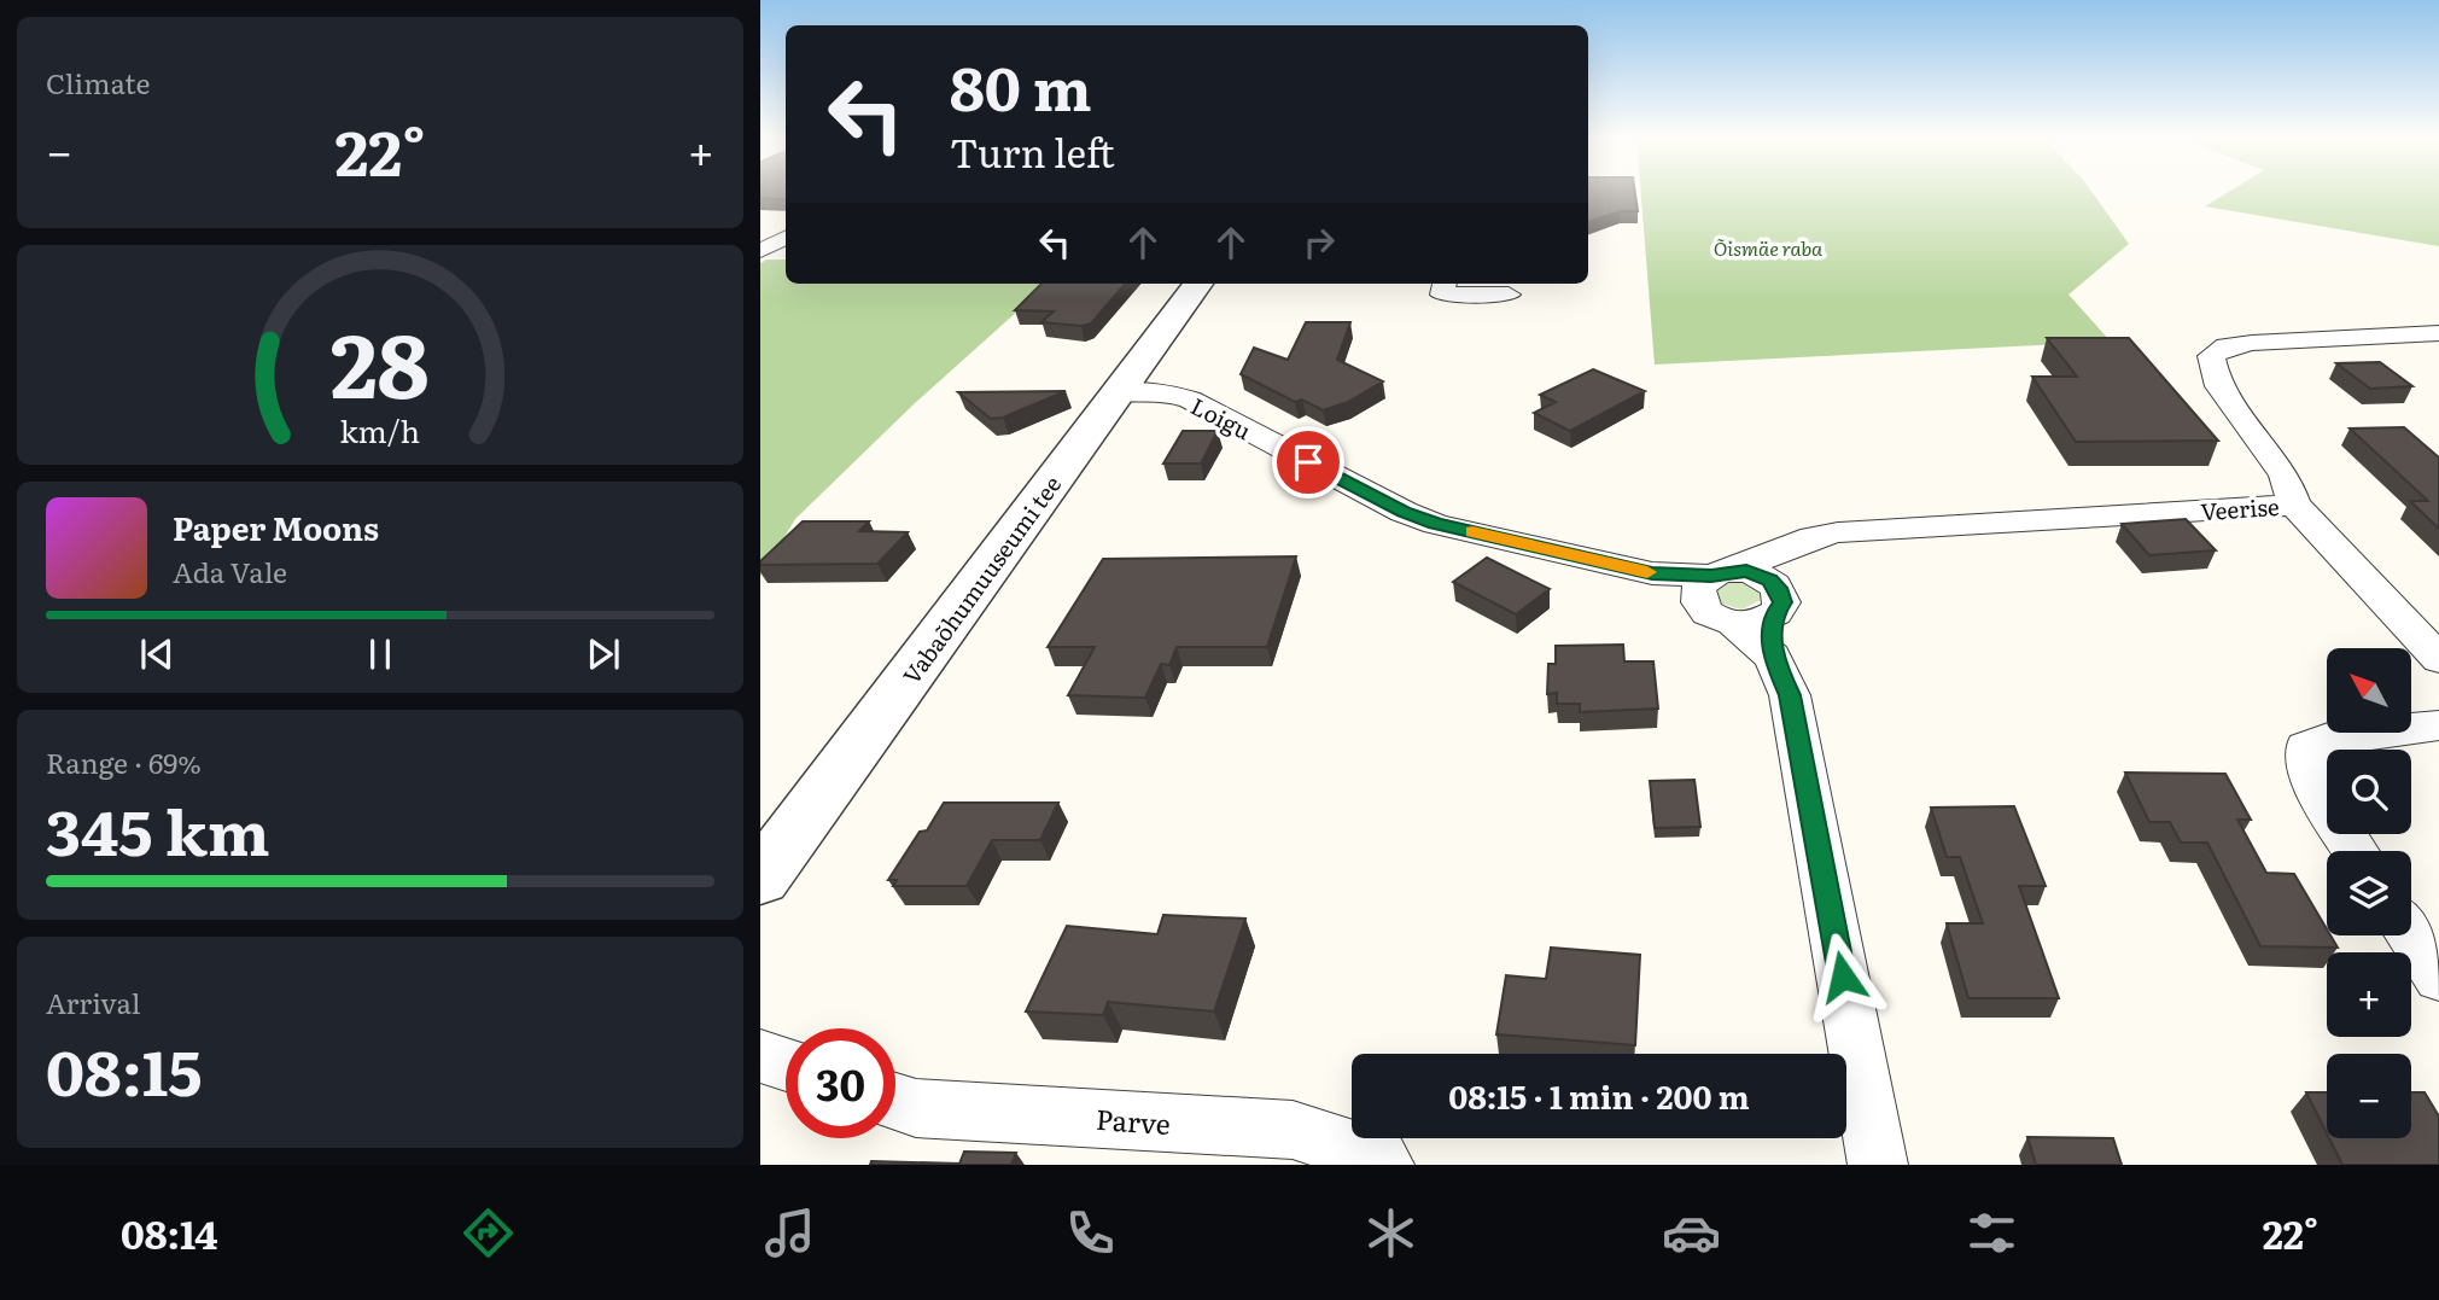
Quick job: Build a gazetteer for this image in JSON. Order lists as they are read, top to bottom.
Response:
{
  "streets": {
    "street": [
      "Loigu",
      "Veerise",
      "Vabaõhumuuseumi tee",
      "Parve"
    ]
  },
  "crossings": [
    ["Loigu", "Veerise"],
    ["Loigu", "Vabaõhumuuseumi tee"]
  ],
  "parks": ["Õismäe raba"],
  "north": "top left",
  "page": {
    "tile": [
      "Climate",
      ["Range · 69%", "345 km"],
      ["Arrival", "08:15"]
    ],
    "turn": ["80 m", "Turn left"],
    "heat": ["−", "22°", "+"],
    "song": ["Paper Moons", "Ada Vale"],
    "map_buttons": ["+", "−"],
    "limit": "30",
    "trip": "08:15 · 1 min · 200 m",
    "tabs": ["08:14", "22°"],
    "gauge": ["28", "km/h"]
  }
}
